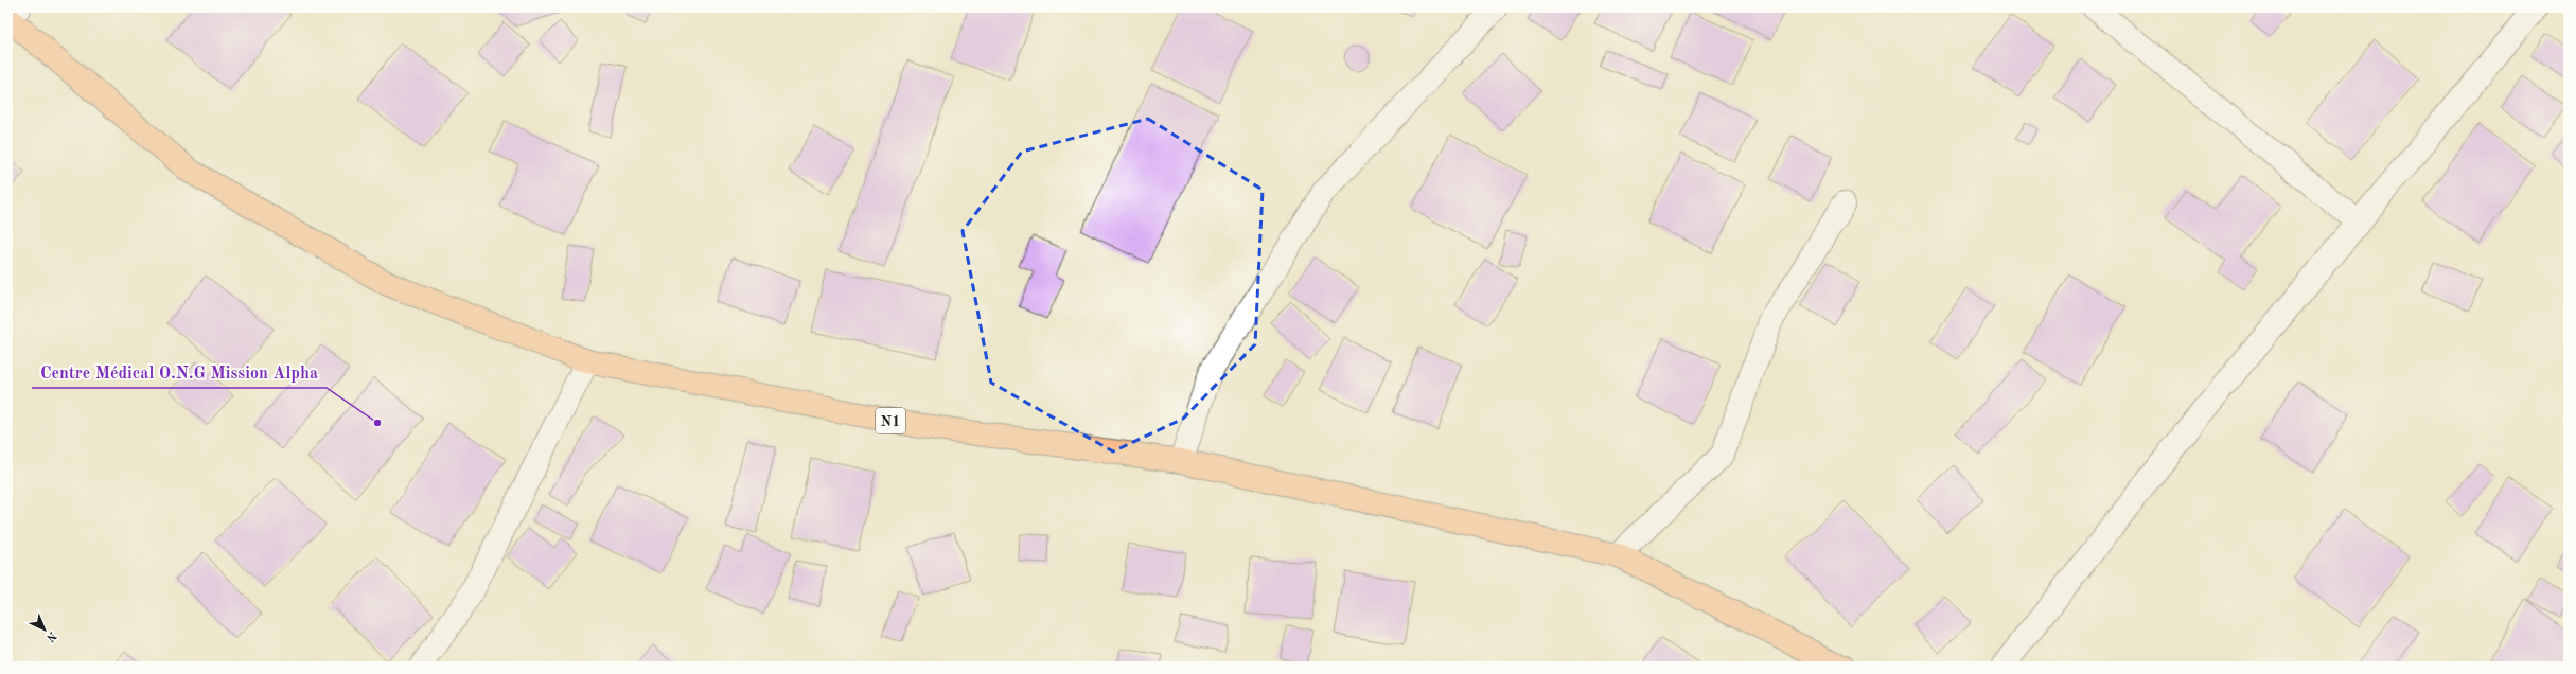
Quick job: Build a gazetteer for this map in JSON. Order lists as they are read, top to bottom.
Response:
{
  "streets": {
    "highway": ["N1"]
  },
  "places": ["Centre Médical O.N.G Mission Alpha"],
  "north": "bottom right"
}
